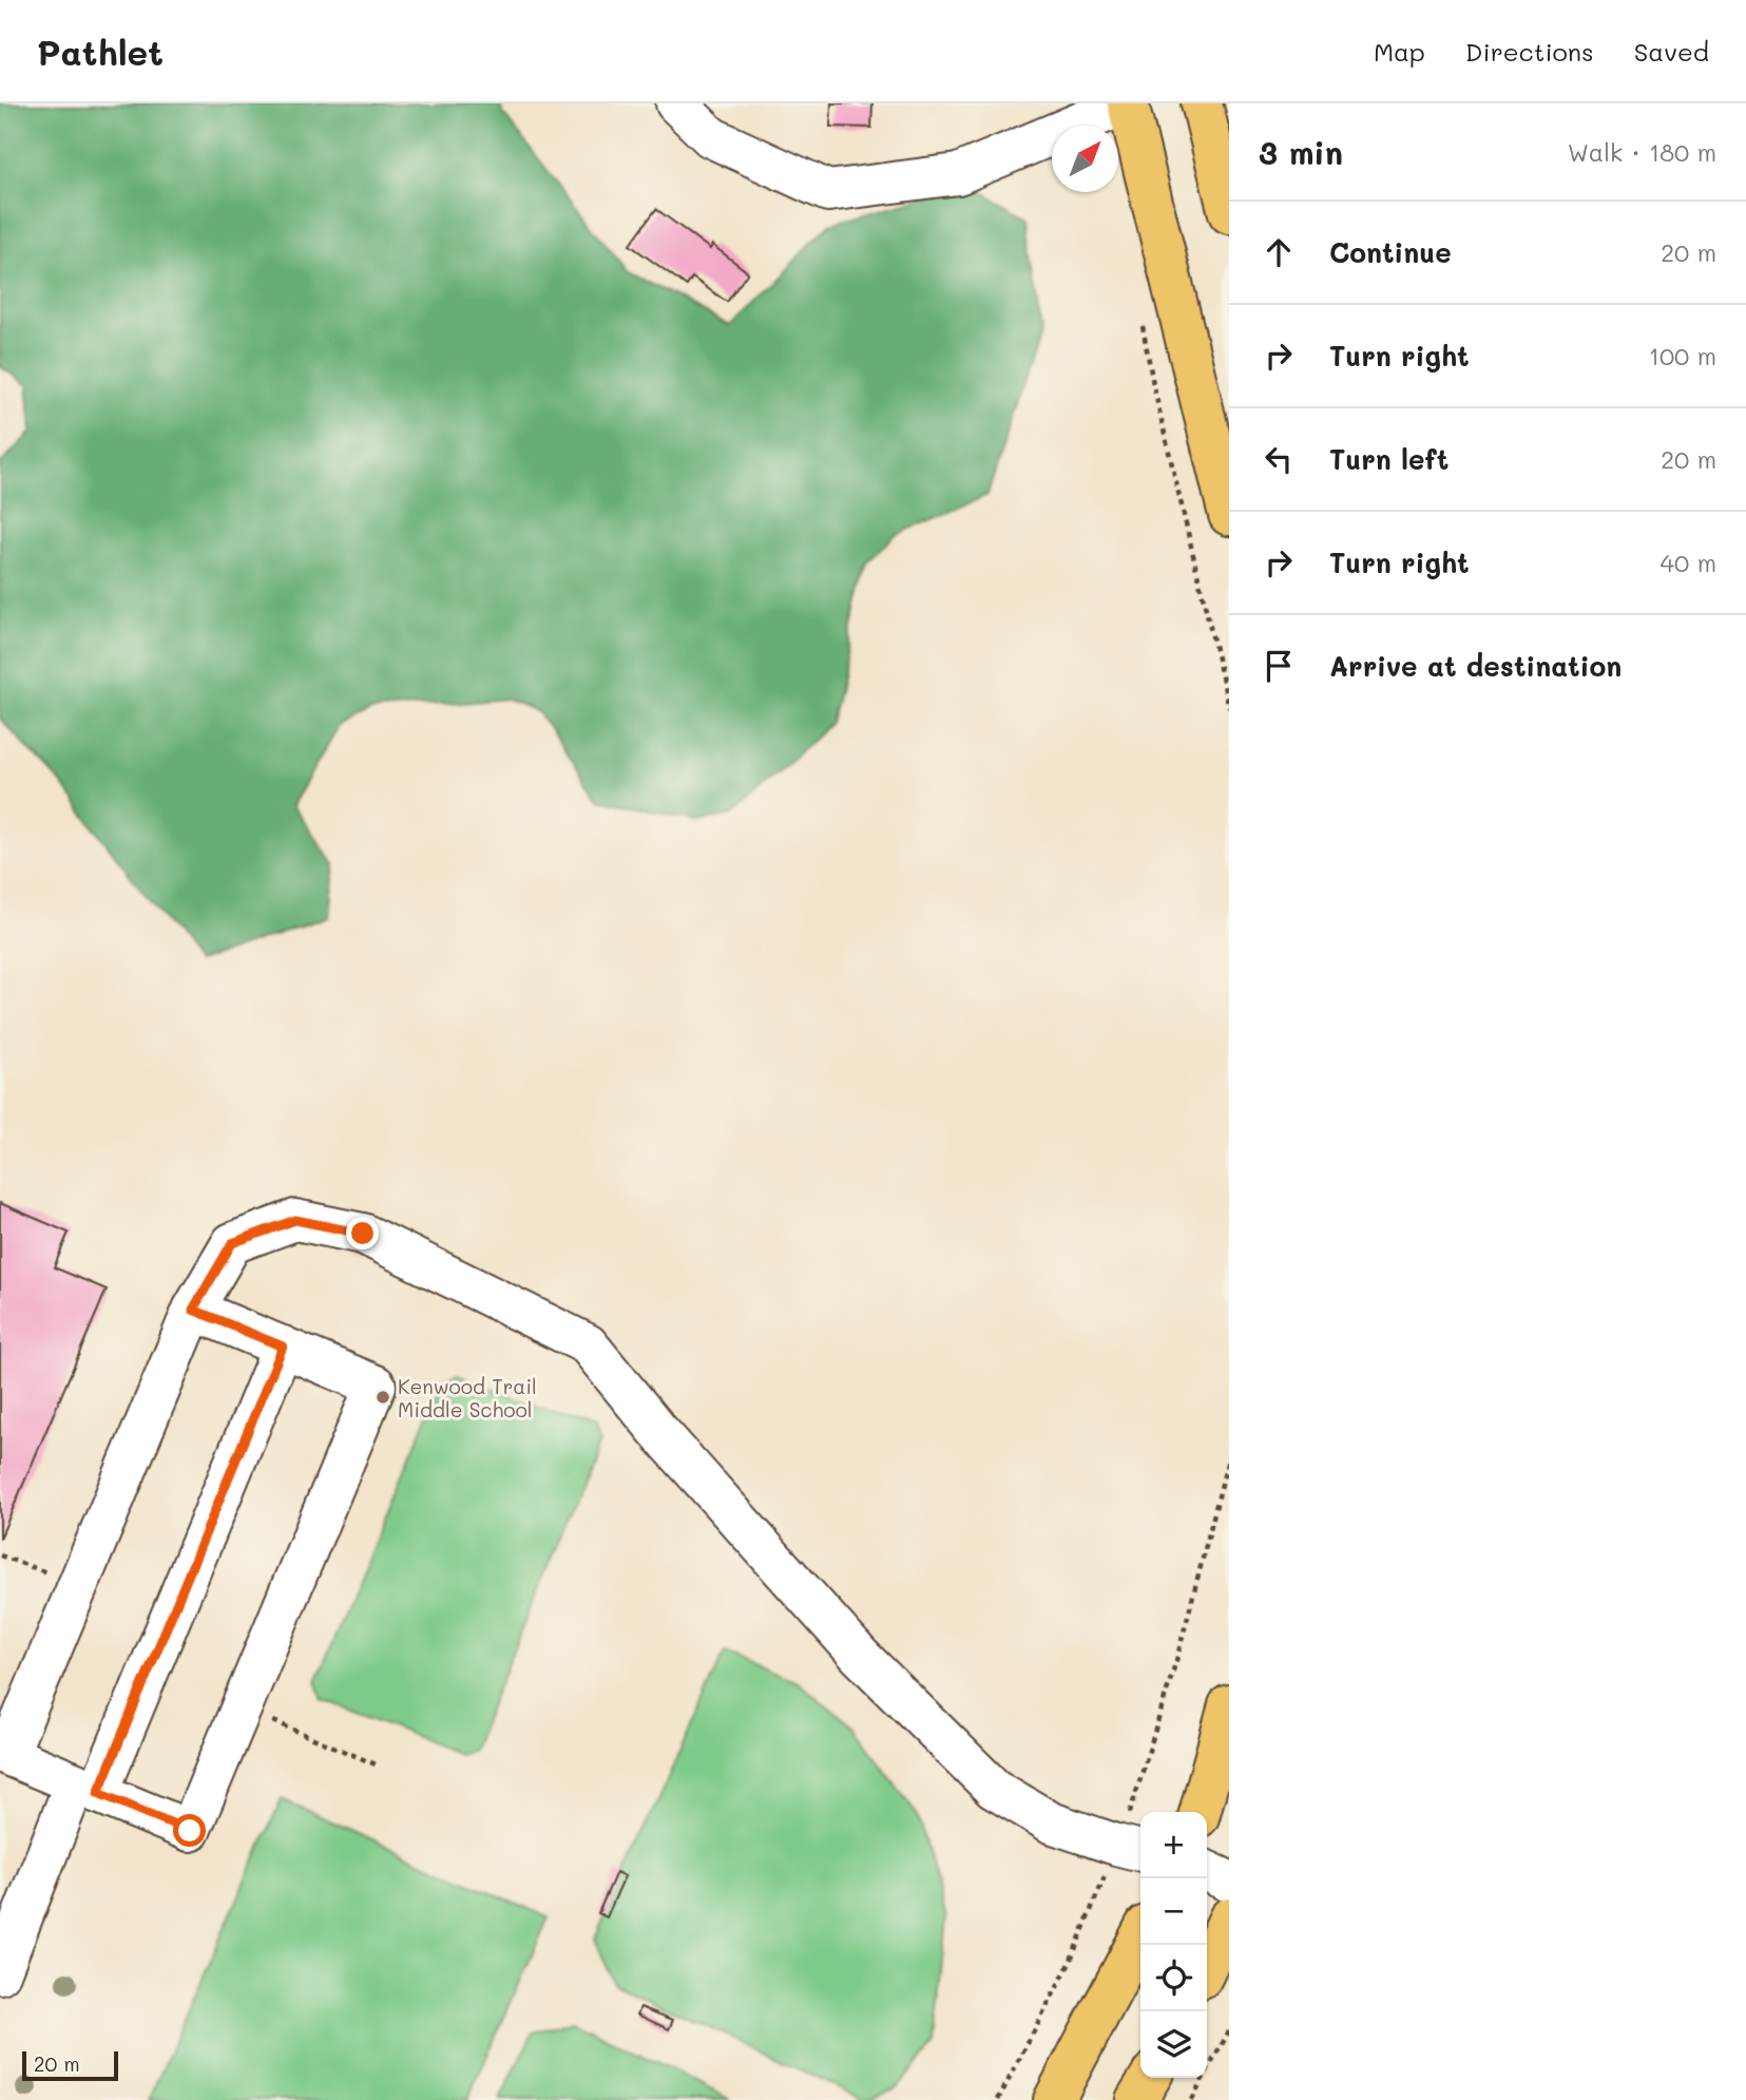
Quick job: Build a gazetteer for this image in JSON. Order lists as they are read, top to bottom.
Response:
{
  "places": ["Kenwood Trail Middle School"],
  "scale_bar": "20 m",
  "north": "top right",
  "page": {
    "header": "Pathlet",
    "nav": ["Map", "Directions", "Saved"],
    "heading": ["3 min", "Walk · 180 m"],
    "list": [
      ["Continue", "20 m"],
      ["Turn right", "100 m"],
      ["Turn left", "20 m"],
      ["Turn right", "40 m"],
      "Arrive at destination"
    ],
    "map_buttons": ["+", "−"],
    "scale": "20 m"
  }
}
